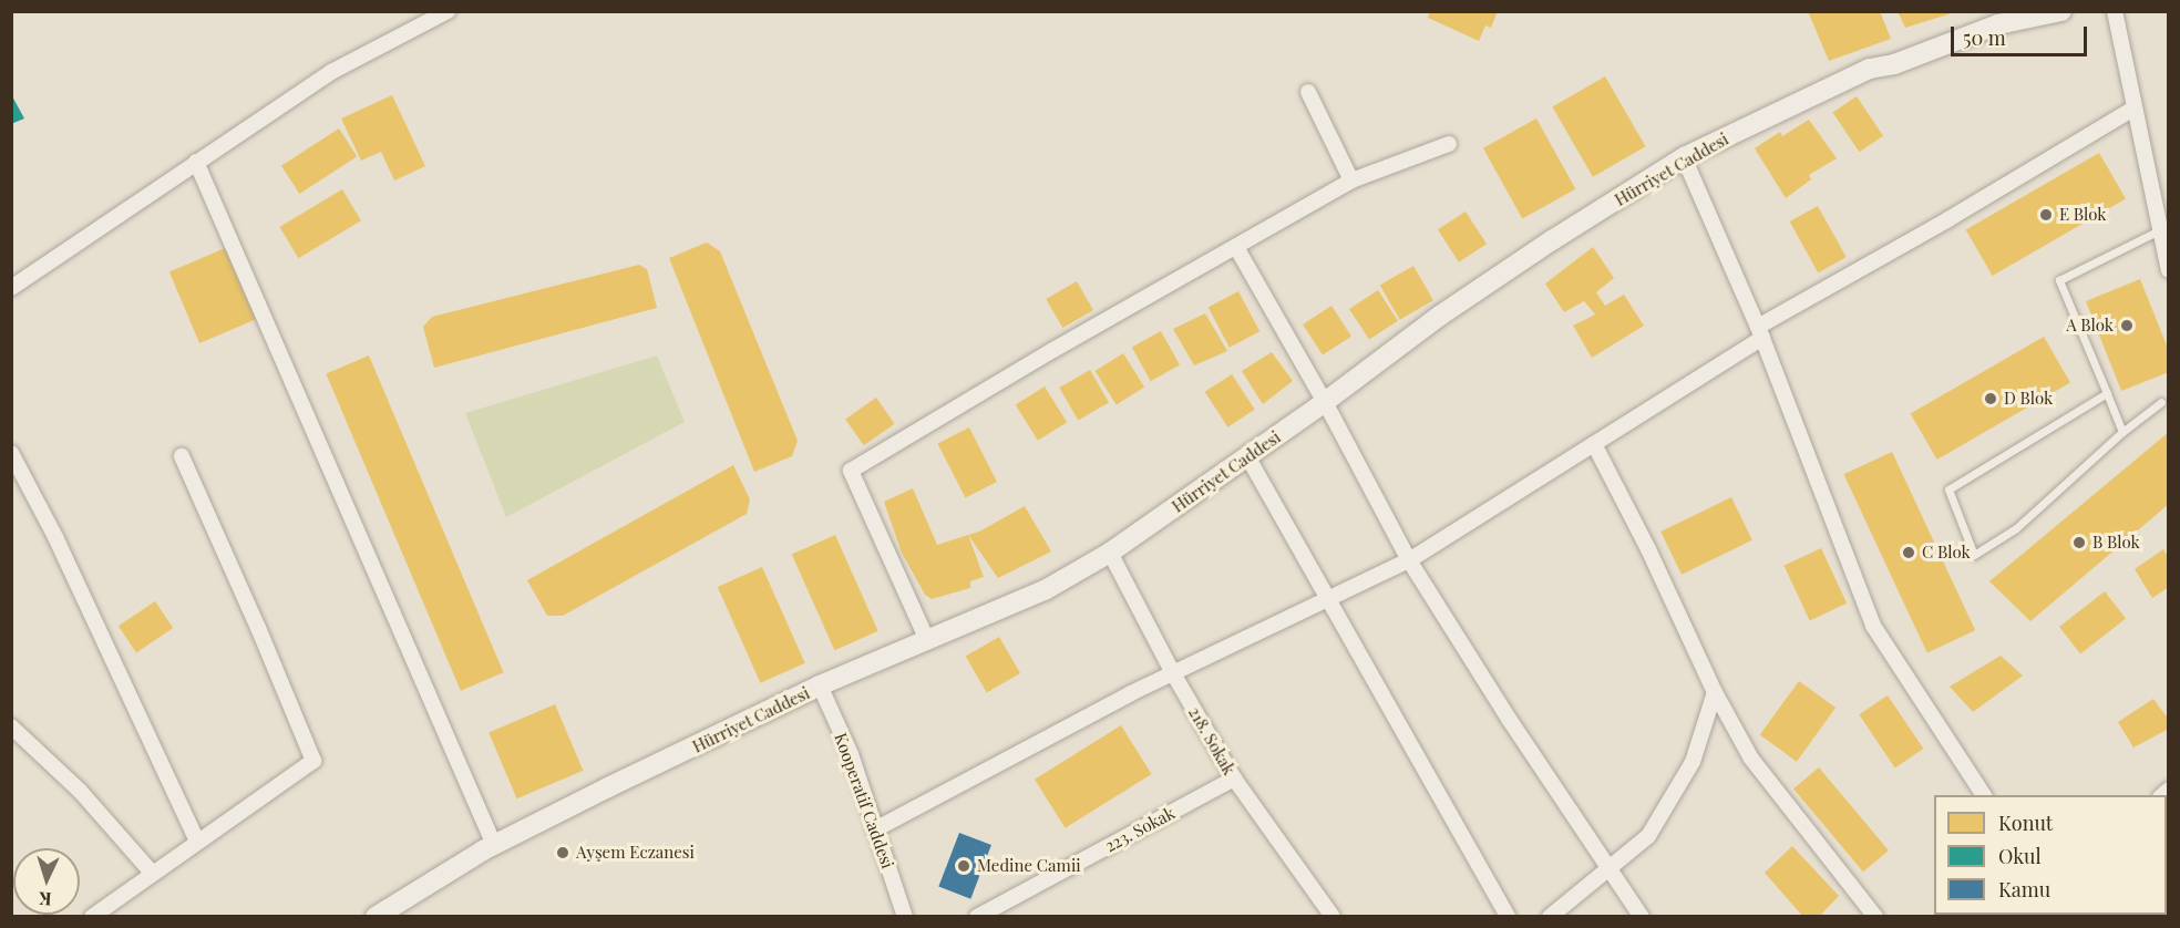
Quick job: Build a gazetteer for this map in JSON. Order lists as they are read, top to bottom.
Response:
{
  "streets": {
    "street": [
      "Hürriyet Caddesi",
      "218. Sokak",
      "Kooperatif Caddesi",
      "223. Sokak"
    ]
  },
  "crossings": [
    ["Hürriyet Caddesi", "218. Sokak"],
    ["Hürriyet Caddesi", "Kooperatif Caddesi"],
    ["218. Sokak", "223. Sokak"]
  ],
  "places": [
    "E Blok",
    "A Blok",
    "D Blok",
    "B Blok",
    "C Blok",
    "Ayşem Eczanesi",
    "Medine Camii"
  ],
  "legend": ["Konut", "Okul", "Kamu"],
  "scale_bar": "50 m",
  "north": "bottom"
}
